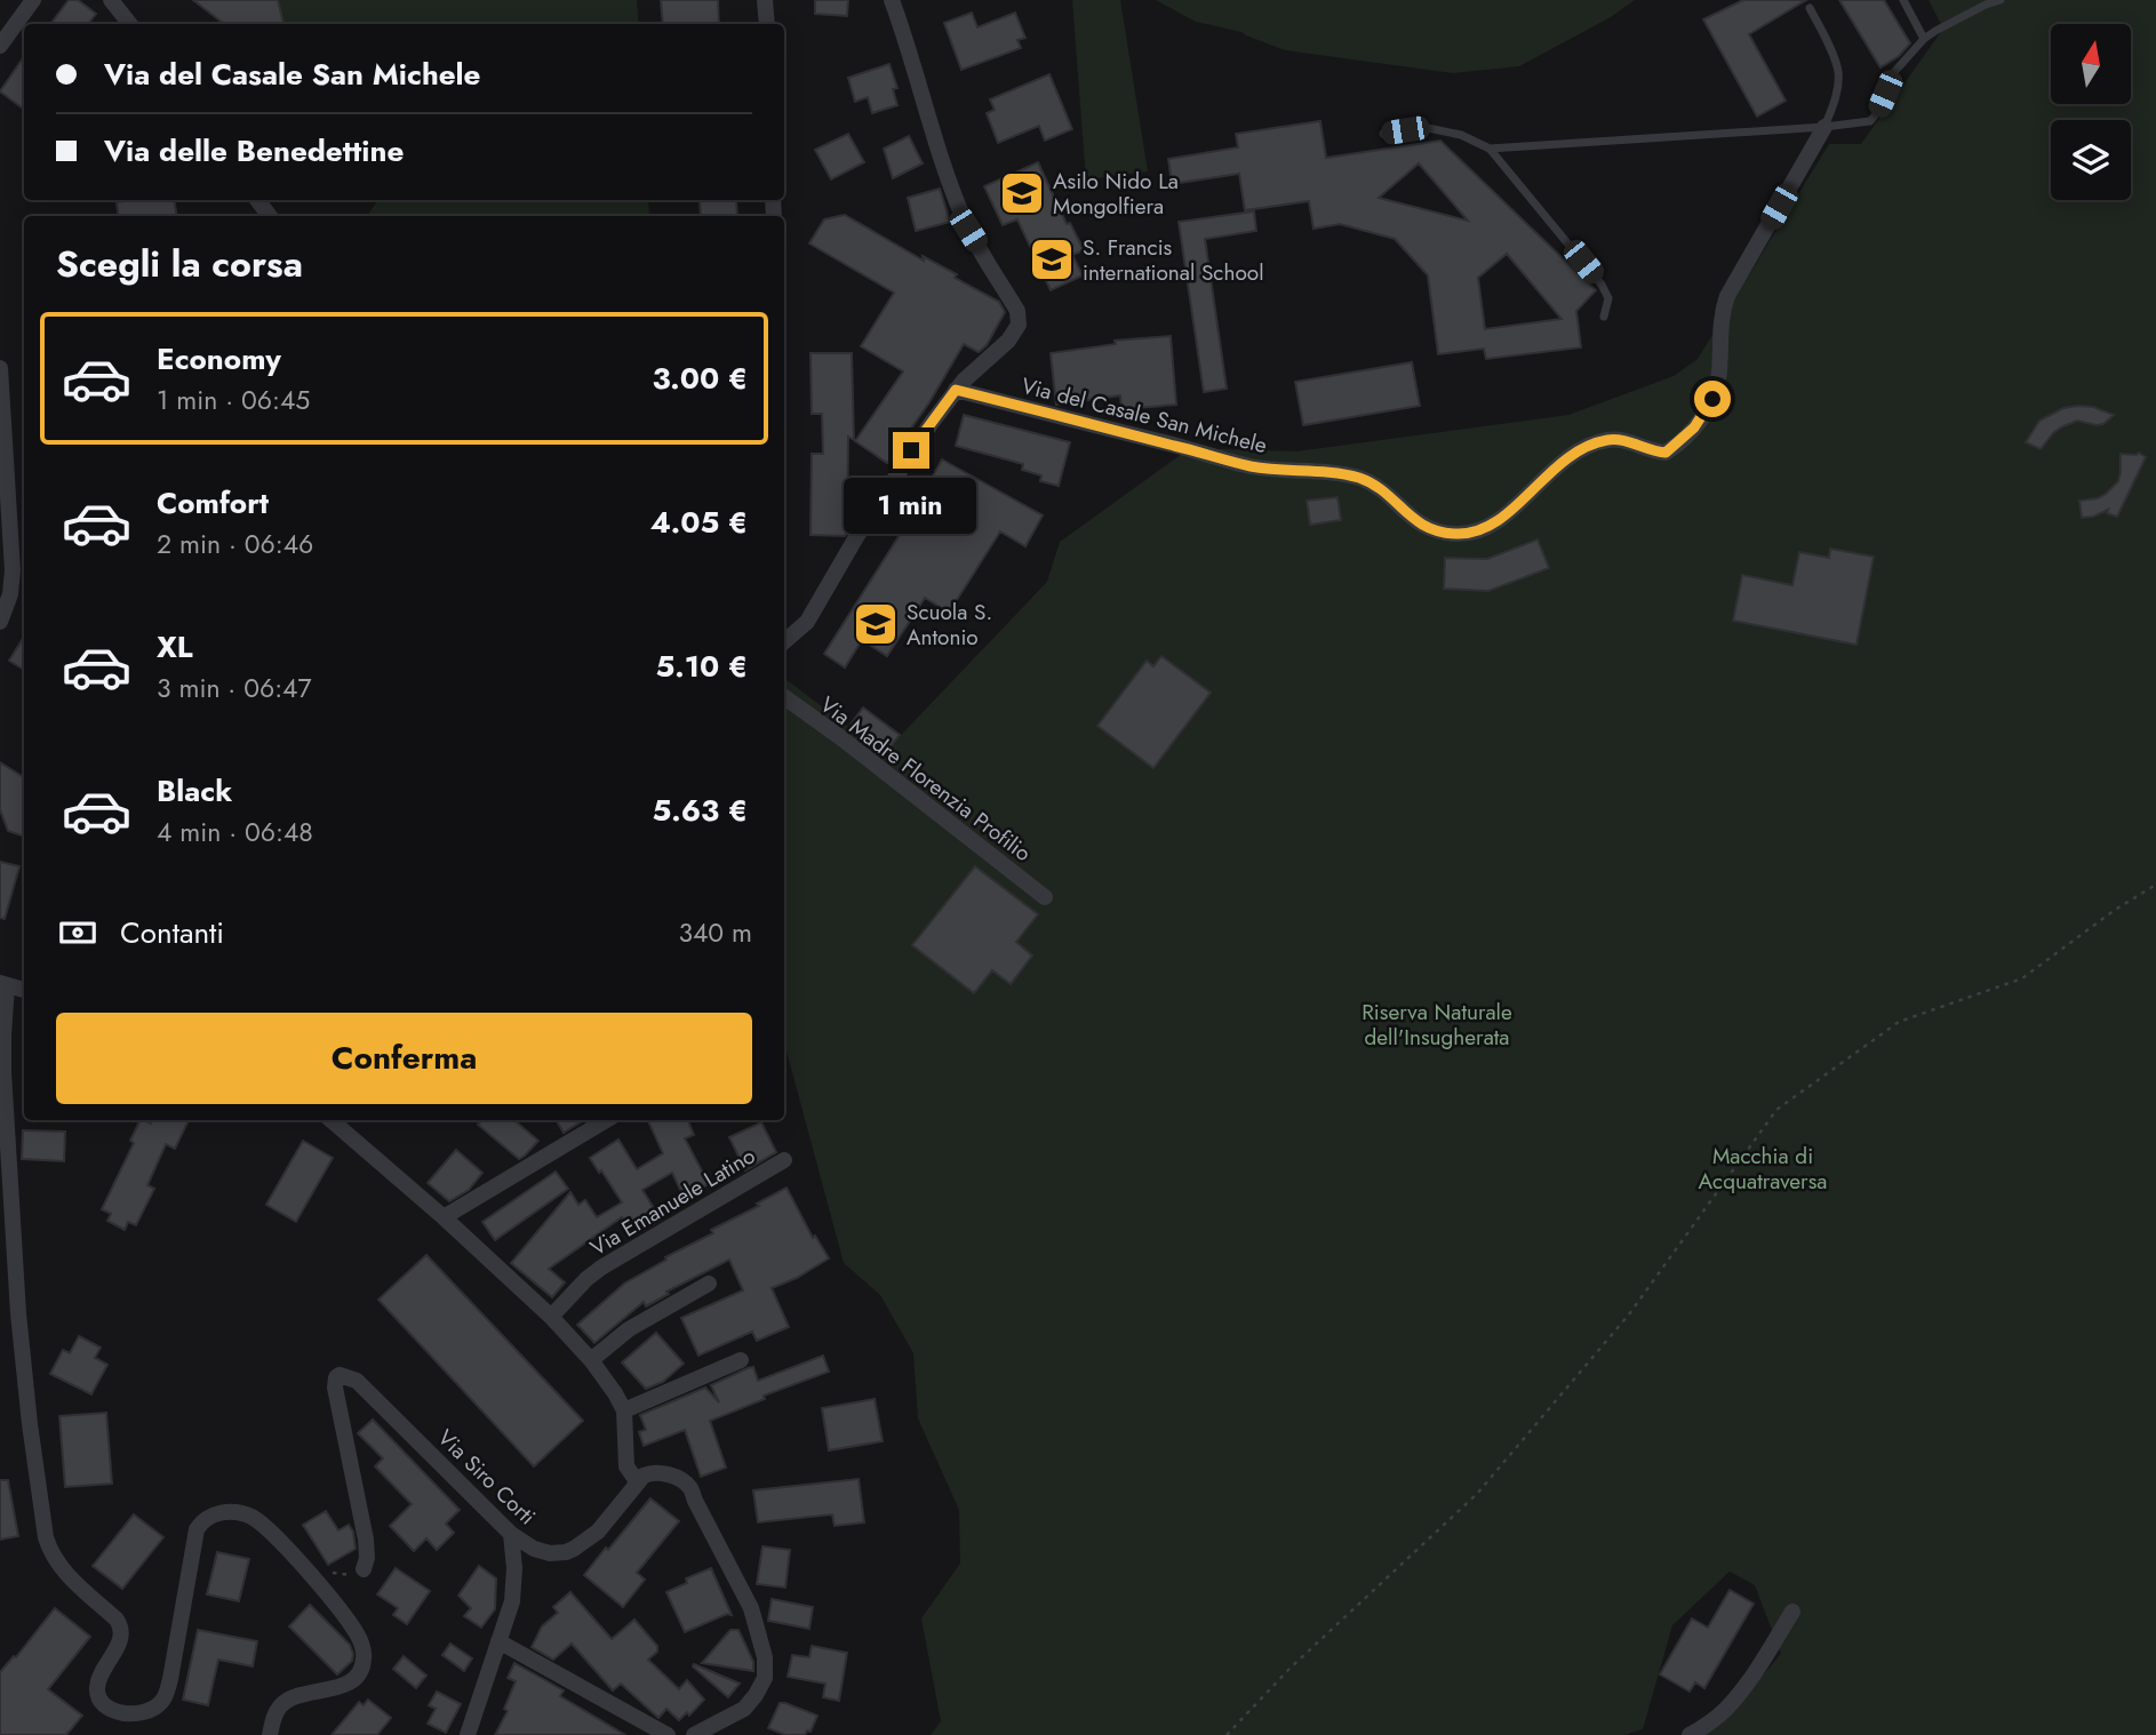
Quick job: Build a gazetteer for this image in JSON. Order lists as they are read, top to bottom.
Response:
{
  "streets": {
    "street": [
      "Via del Casale San Michele",
      "Via Madre Florenzia Profilio",
      "Via Emanuele Latino",
      "Via Siro Corti"
    ]
  },
  "parks": ["Riserva Naturale dell'Insugherata", "Macchia di Acquatraversa"],
  "places": {
    "school or university": ["Asilo Nido La Mongolfiera", "S. Francis international School", "Scuola S. Antonio"]
  },
  "north": "top",
  "page": {
    "banner": ["Via del Casale San Michele", "Via delle Benedettine"],
    "heading": "Scegli la corsa",
    "list": [
      {
        "name": "Economy",
        "note": "1 min · 06:45",
        "value": "3.00 €"
      },
      {
        "name": "Comfort",
        "note": "2 min · 06:46",
        "value": "4.05 €"
      },
      {
        "name": "XL",
        "note": "3 min · 06:47",
        "value": "5.10 €"
      },
      {
        "name": "Black",
        "note": "4 min · 06:48",
        "value": "5.63 €"
      }
    ],
    "bubble": "1 min",
    "pay": ["Contanti", "340 m"],
    "buttons": "Conferma"
  }
}
